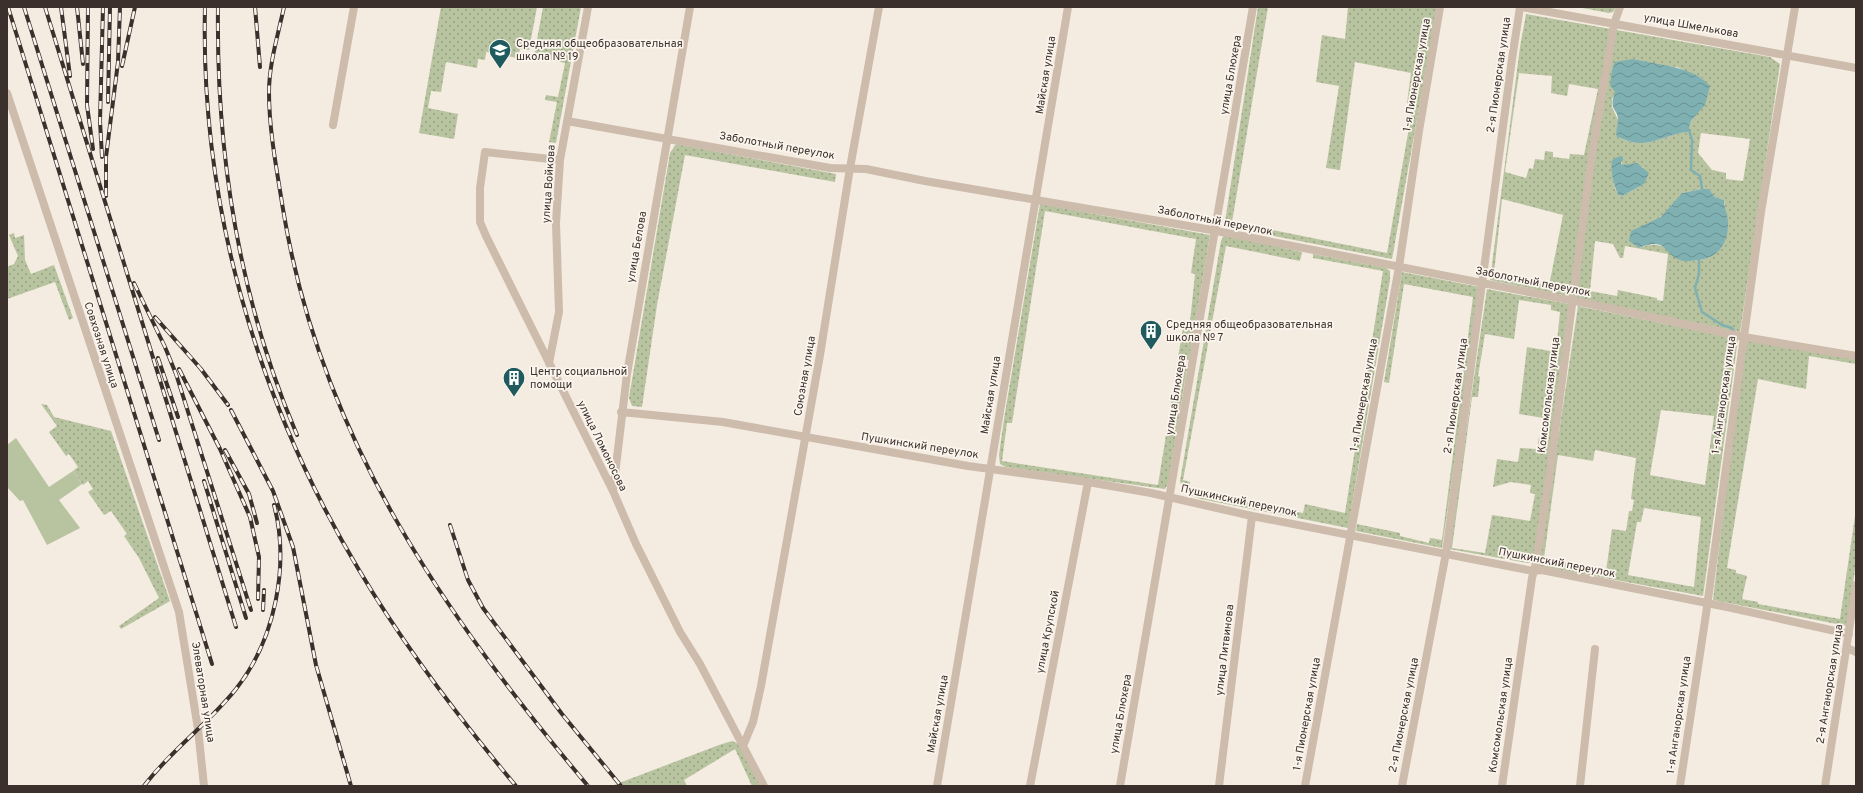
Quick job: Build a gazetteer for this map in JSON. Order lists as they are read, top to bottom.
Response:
{
  "streets": {
    "street": [
      "улица Шмелькова",
      "Майская улица",
      "улица Блюхера",
      "1-я Пионерская улица",
      "2-я Пионерская улица",
      "Заболотный переулок",
      "улица Войкова",
      "улица Белова",
      "Совхозная улица",
      "Союзная улица",
      "Комсомольская улица",
      "1-я Анганорская улица",
      "улица Ломоносова",
      "Пушкинский переулок",
      "улица Крупской",
      "улица Литвинова",
      "2-я Анганорская улица",
      "Элеваторная улица"
    ]
  },
  "crossings": [
    ["улица Шмелькова", "2-я Пионерская улица"],
    ["улица Шмелькова", "Комсомольская улица"],
    ["улица Шмелькова", "1-я Анганорская улица"],
    ["Майская улица", "Заболотный переулок"],
    ["Майская улица", "Пушкинский переулок"],
    ["улица Блюхера", "Заболотный переулок"],
    ["улица Блюхера", "Пушкинский переулок"],
    ["1-я Пионерская улица", "Заболотный переулок"],
    ["1-я Пионерская улица", "Пушкинский переулок"],
    ["2-я Пионерская улица", "Заболотный переулок"],
    ["2-я Пионерская улица", "Пушкинский переулок"],
    ["Заболотный переулок", "улица Войкова"],
    ["Заболотный переулок", "улица Белова"],
    ["Заболотный переулок", "Союзная улица"],
    ["Заболотный переулок", "Комсомольская улица"],
    ["Заболотный переулок", "1-я Анганорская улица"],
    ["улица Войкова", "улица Ломоносова"],
    ["улица Белова", "улица Ломоносова"],
    ["улица Белова", "Пушкинский переулок"],
    ["Совхозная улица", "Элеваторная улица"],
    ["Союзная улица", "улица Ломоносова"],
    ["Союзная улица", "Пушкинский переулок"],
    ["Комсомольская улица", "Пушкинский переулок"],
    ["1-я Анганорская улица", "Пушкинский переулок"],
    ["Пушкинский переулок", "улица Крупской"],
    ["Пушкинский переулок", "улица Литвинова"],
    ["Пушкинский переулок", "2-я Анганорская улица"]
  ],
  "places": {
    "school or university": ["Средняя общеобразовательная школа № 19"],
    "building": ["Средняя общеобразовательная школа № 7", "Центр социальной помощи"]
  }
}
